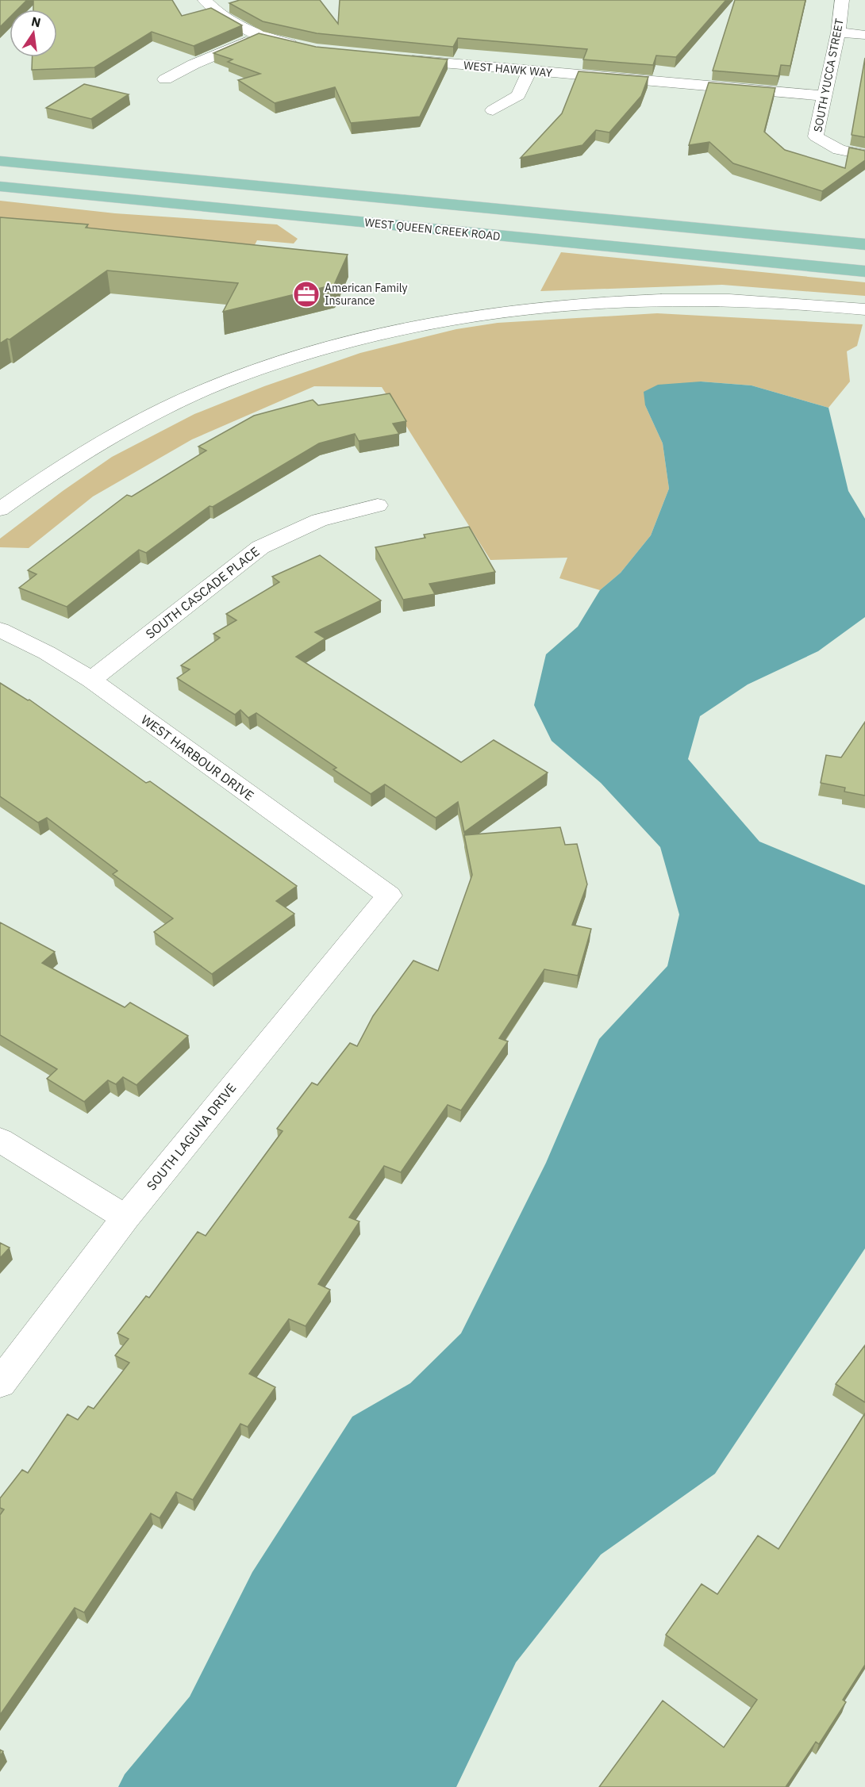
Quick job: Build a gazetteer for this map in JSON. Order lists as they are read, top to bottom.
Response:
{
  "streets": {
    "main road": ["WEST QUEEN CREEK ROAD"],
    "street": [
      "WEST HAWK WAY",
      "SOUTH YUCCA STREET",
      "SOUTH CASCADE PLACE",
      "WEST HARBOUR DRIVE",
      "SOUTH LAGUNA DRIVE"
    ]
  },
  "crossings": [
    ["WEST HAWK WAY", "SOUTH YUCCA STREET"],
    ["SOUTH CASCADE PLACE", "WEST HARBOUR DRIVE"],
    ["WEST HARBOUR DRIVE", "SOUTH LAGUNA DRIVE"]
  ],
  "places": {
    "office": ["American Family Insurance"]
  },
  "north": "top"
}
